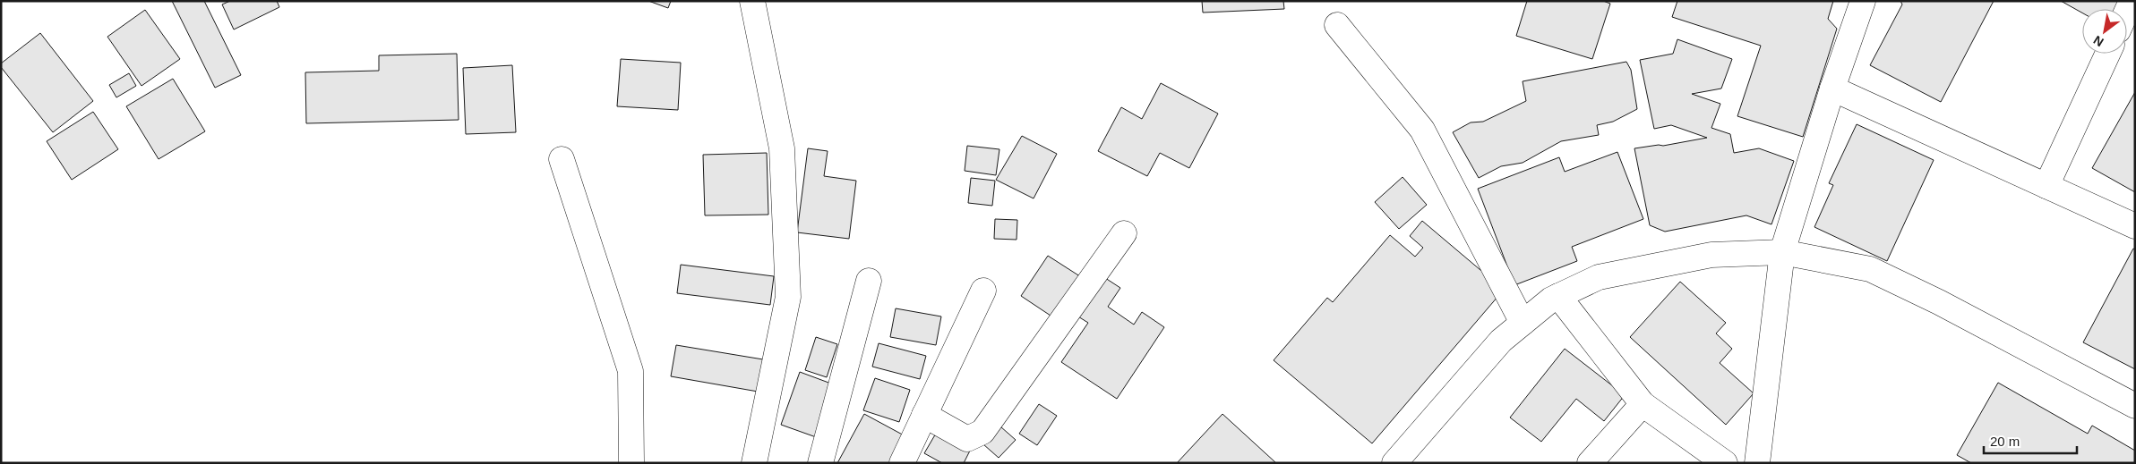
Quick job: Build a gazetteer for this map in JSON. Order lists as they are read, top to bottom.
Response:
{
  "scale_bar": "20 m",
  "north": "bottom left"
}
